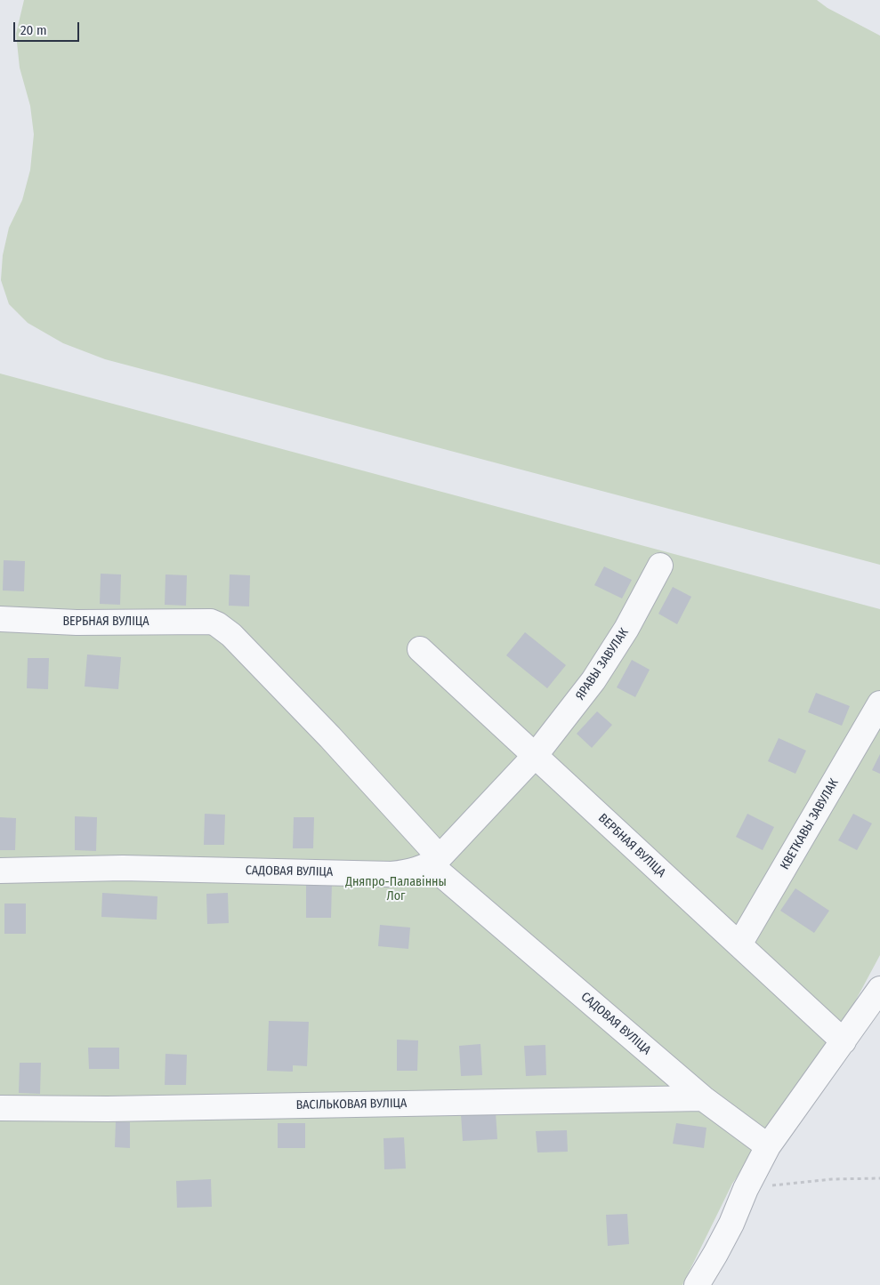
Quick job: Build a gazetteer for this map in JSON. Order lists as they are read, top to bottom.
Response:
{
  "streets": {
    "street": [
      "ВЕРБНАЯ ВУЛІЦА",
      "ЯРАВЫ ЗАВУЛАК",
      "КВЕТКАВЫ ЗАВУЛАК",
      "САДОВАЯ ВУЛІЦА",
      "ВАСІЛЬКОВАЯ ВУЛІЦА"
    ]
  },
  "crossings": [
    ["ВЕРБНАЯ ВУЛІЦА", "ЯРАВЫ ЗАВУЛАК"],
    ["ВЕРБНАЯ ВУЛІЦА", "КВЕТКАВЫ ЗАВУЛАК"],
    ["ВЕРБНАЯ ВУЛІЦА", "САДОВАЯ ВУЛІЦА"],
    ["ЯРАВЫ ЗАВУЛАК", "САДОВАЯ ВУЛІЦА"],
    ["САДОВАЯ ВУЛІЦА", "ВАСІЛЬКОВАЯ ВУЛІЦА"]
  ],
  "parks": ["Дняпро-Палавінны Лог"],
  "scale_bar": "20 m"
}
